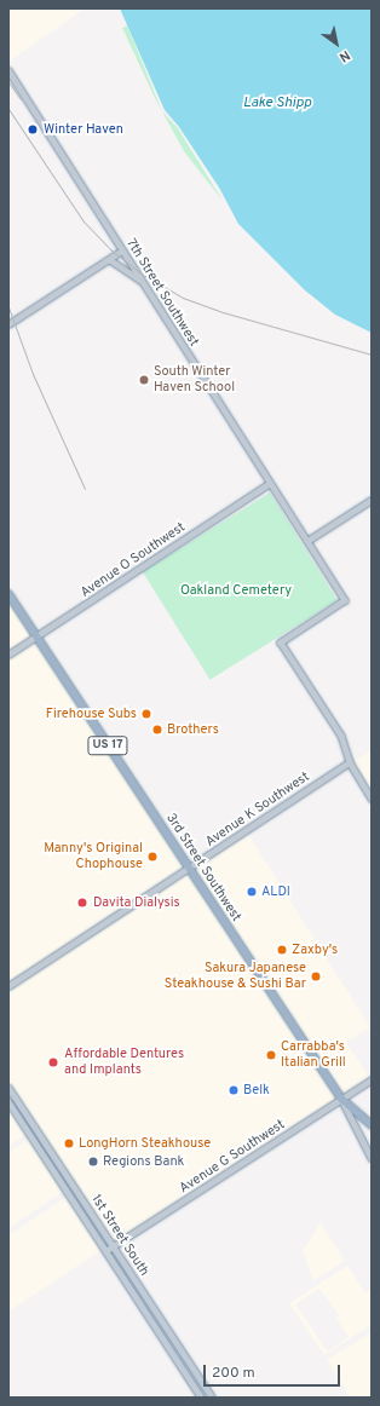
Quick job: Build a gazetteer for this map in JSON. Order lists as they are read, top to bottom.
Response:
{
  "streets": {
    "highway": ["US 17", "3rd Street Southwest"],
    "main road": ["1st Street South"],
    "street": [
      "7th Street Southwest",
      "Avenue O Southwest",
      "Avenue K Southwest",
      "Avenue G Southwest"
    ]
  },
  "crossings": [
    ["7th Street Southwest", "Avenue O Southwest"],
    ["7th Street Southwest", "Avenue K Southwest"],
    ["Avenue O Southwest", "3rd Street Southwest"],
    ["US 17", "3rd Street Southwest"],
    ["US 17", "Avenue G Southwest"],
    ["Avenue K Southwest", "3rd Street Southwest"],
    ["3rd Street Southwest", "Avenue G Southwest"],
    ["Avenue G Southwest", "1st Street South"]
  ],
  "water": ["Lake Shipp"],
  "parks": ["Oakland Cemetery"],
  "places": [
    "Winter Haven",
    "South Winter Haven School",
    "Firehouse Subs",
    "Brothers",
    "Manny's Original Chophouse",
    "ALDI",
    "Davita Dialysis",
    "Zaxby's",
    "Sakura Japanese Steakhouse & Sushi Bar",
    "Carrabba's Italian Grill",
    "Affordable Dentures and Implants",
    "Belk",
    "LongHorn Steakhouse",
    "Regions Bank"
  ],
  "scale_bar": "200 m",
  "north": "bottom right"
}
